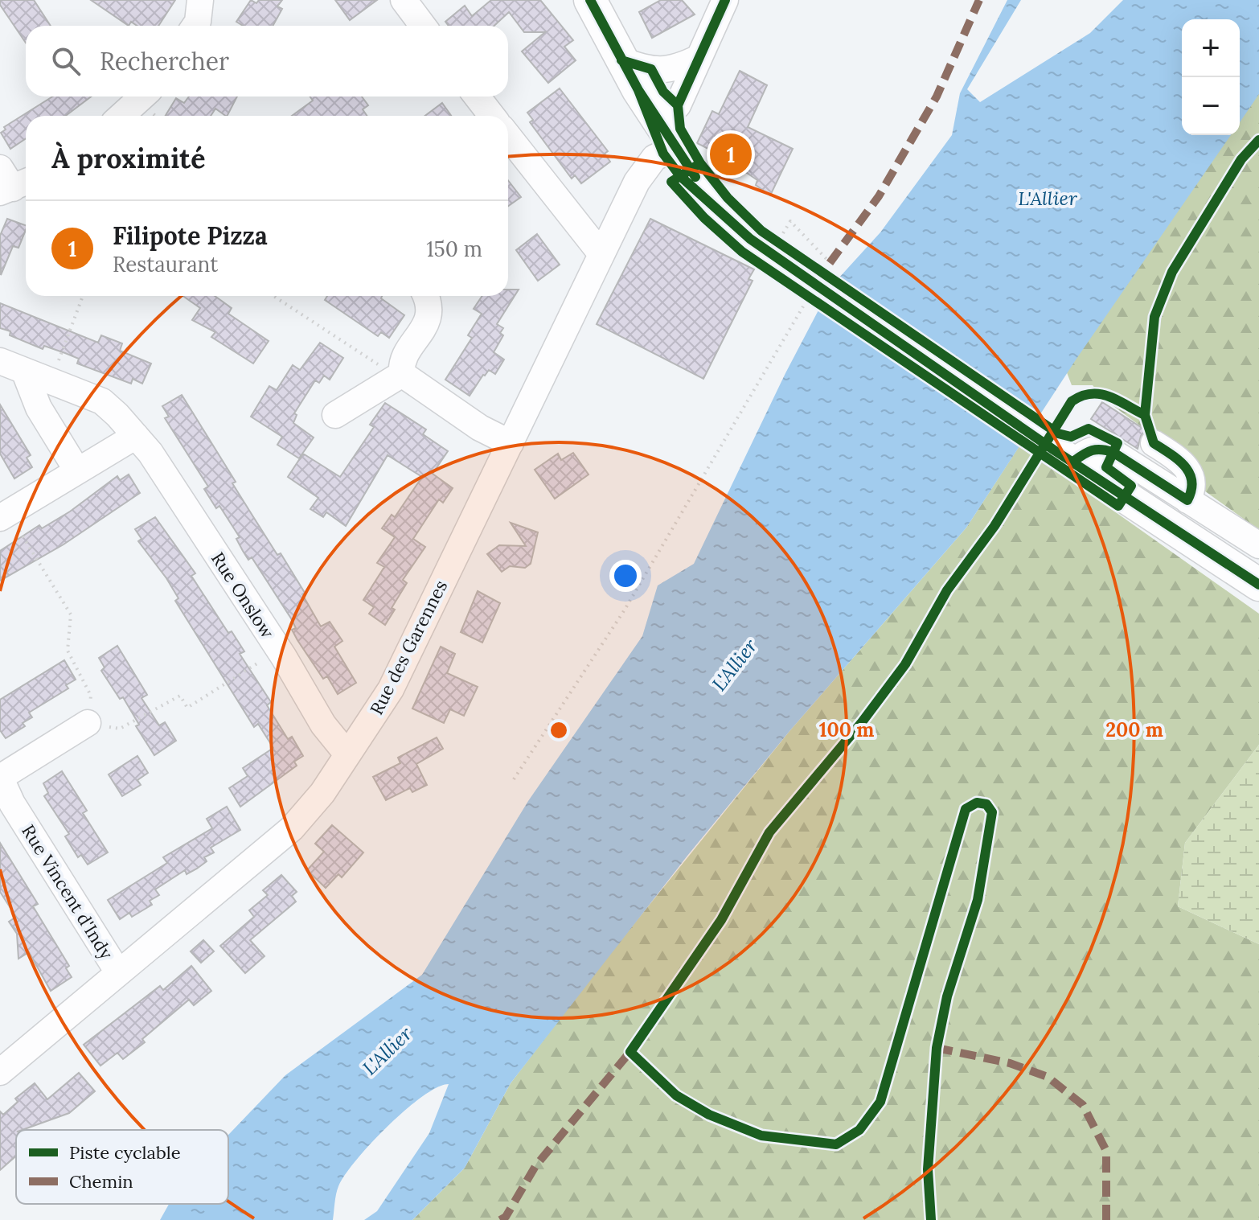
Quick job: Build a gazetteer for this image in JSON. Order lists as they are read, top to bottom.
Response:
{
  "streets": {
    "street": ["Rue Onslow", "Rue des Garennes", "Rue Vincent d'Indy"]
  },
  "crossings": [
    ["Rue Onslow", "Rue des Garennes"],
    ["Rue des Garennes", "Rue Vincent d'Indy"]
  ],
  "water": ["L'Allier"],
  "legend": ["Piste cyclable", "Chemin"],
  "page": {
    "map_buttons": ["+", "−"],
    "search": "Rechercher",
    "heading": "À proximité",
    "pins": "1",
    "list": [
      {
        "mark": "1",
        "name": "Filipote Pizza",
        "note": "Restaurant",
        "value": "150 m"
      }
    ]
  },
  "rings": ["100 m", "200 m"]
}
